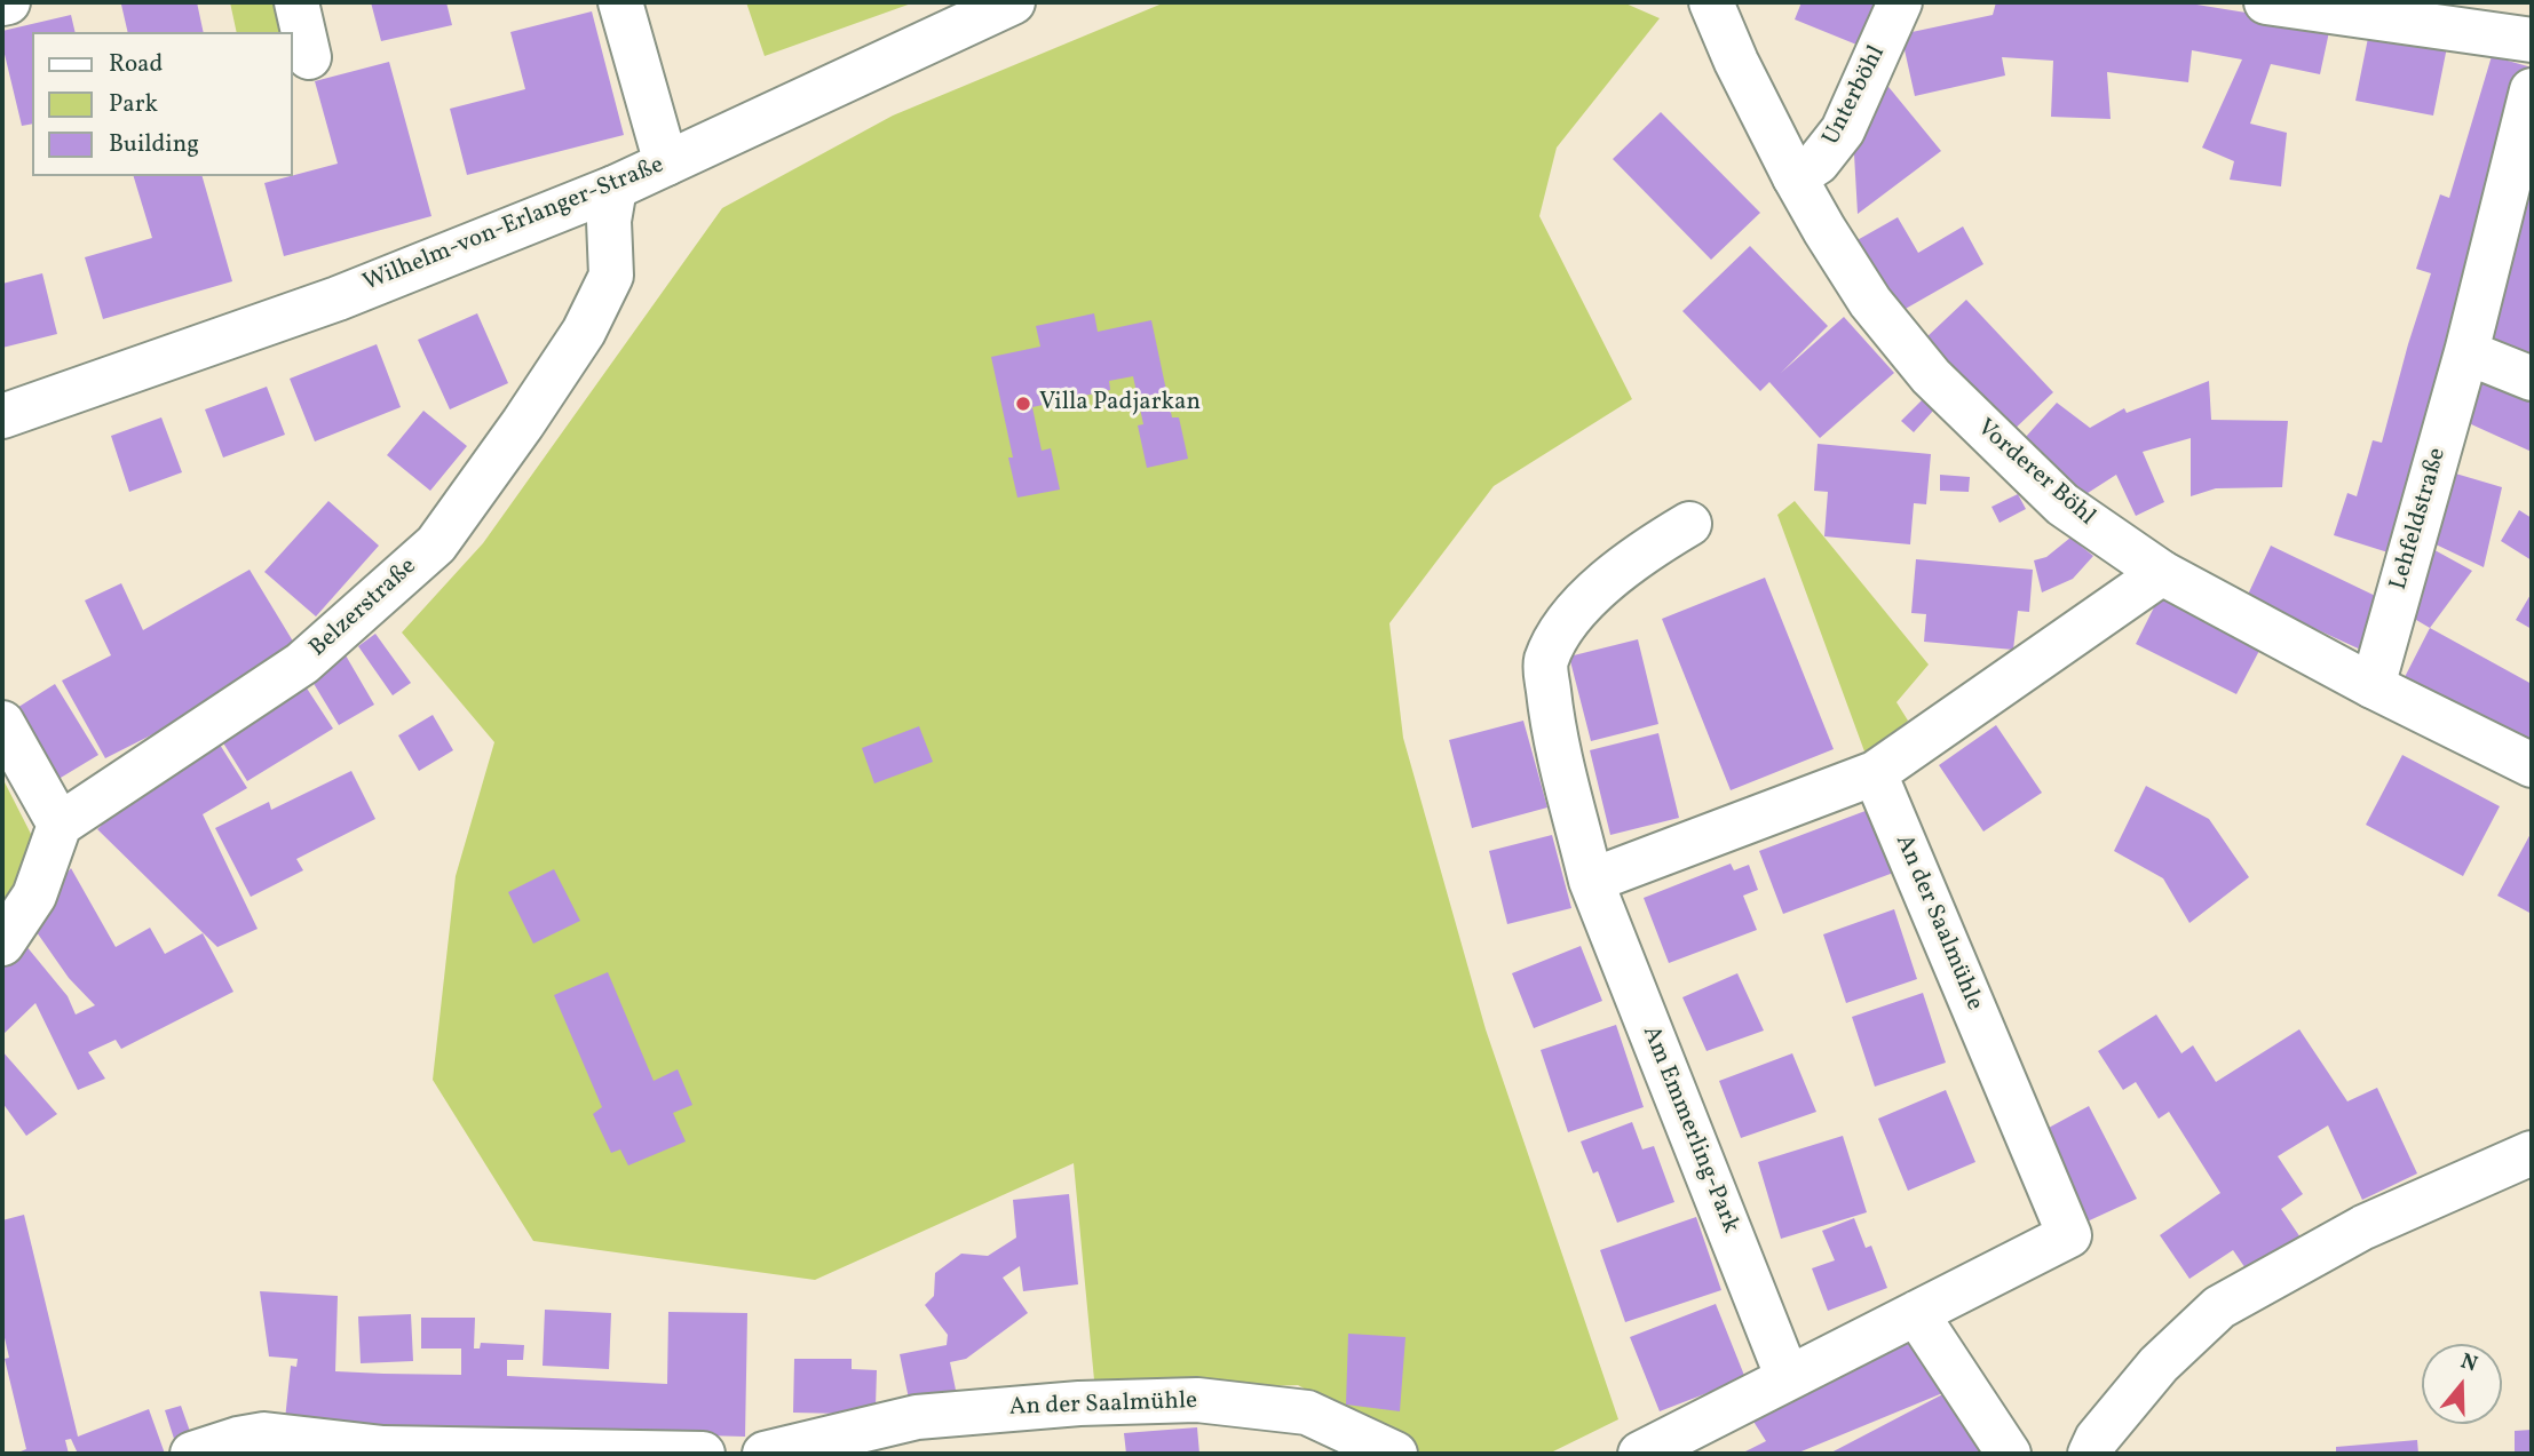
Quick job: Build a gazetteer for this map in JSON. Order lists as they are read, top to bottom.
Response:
{
  "streets": {
    "street": [
      "Unterböhl",
      "Wilhelm-von-Erlanger-Straße",
      "Vorderer Böhl",
      "Lehfeldstraße",
      "Belzerstraße",
      "An der Saalmühle",
      "Am Emmerling-Park"
    ]
  },
  "crossings": [
    ["Unterböhl", "Vorderer Böhl"],
    ["Wilhelm-von-Erlanger-Straße", "Belzerstraße"],
    ["Vorderer Böhl", "Lehfeldstraße"],
    ["An der Saalmühle", "Am Emmerling-Park"]
  ],
  "places": ["Villa Padjarkan"],
  "legend": ["Road", "Park", "Building"],
  "north": "top"
}
